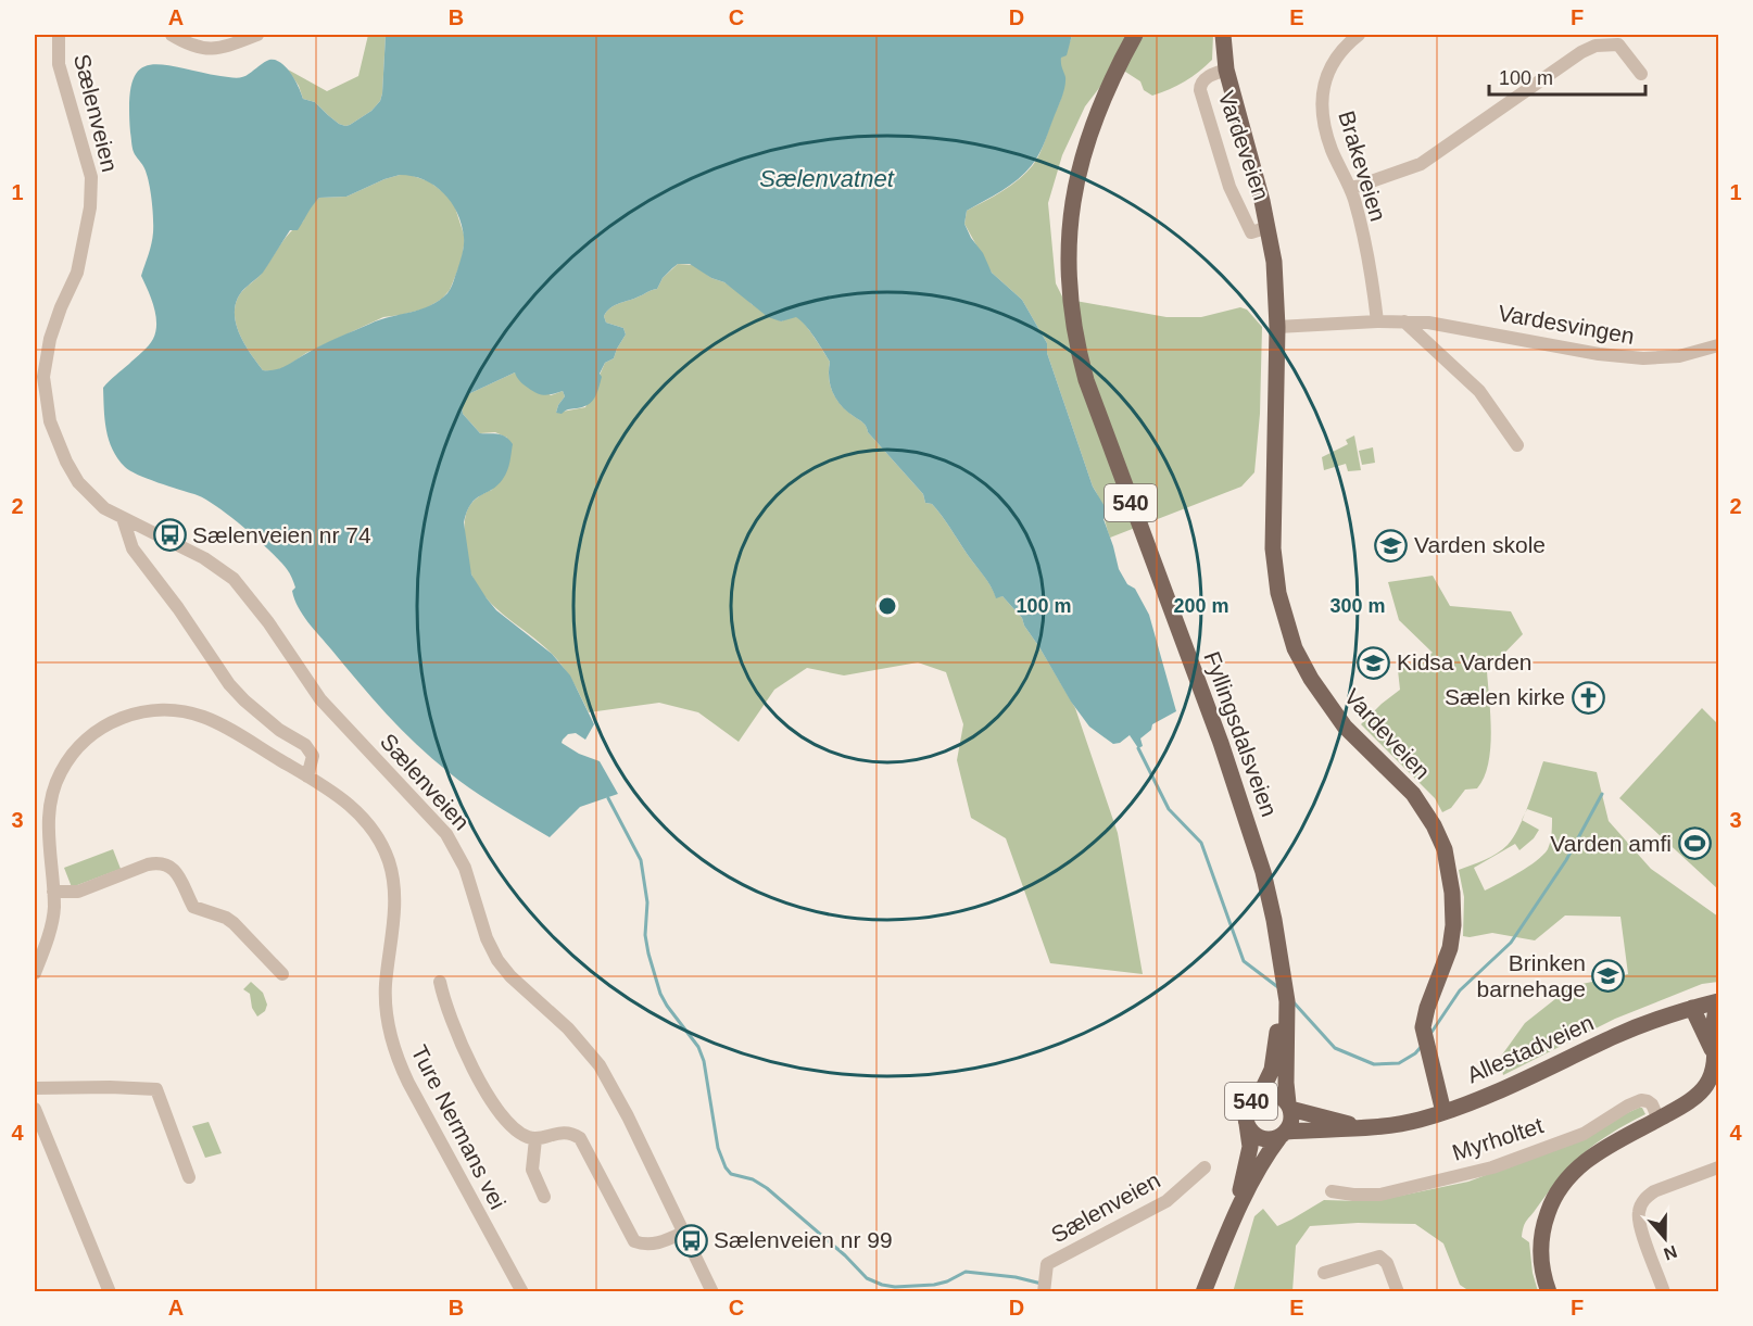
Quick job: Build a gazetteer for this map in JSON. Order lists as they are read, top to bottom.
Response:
{
  "streets": {
    "main road": [
      "Vardeveien",
      "540",
      "Fyllingsdalsveien",
      "Allestadveien"
    ],
    "street": [
      "Sælenveien",
      "Brakeveien",
      "Vardesvingen",
      "Ture Nermans vei",
      "Myrholtet"
    ]
  },
  "crossings": [
    ["Vardeveien", "Vardesvingen"],
    ["Vardeveien", "Allestadveien"],
    ["Brakeveien", "Vardesvingen"],
    ["540", "Fyllingsdalsveien"],
    ["540", "Allestadveien"],
    ["Fyllingsdalsveien", "Allestadveien"]
  ],
  "water": ["Sælenvatnet"],
  "places": {
    "bus stop": ["Sælenveien nr 74", "Sælenveien nr 99"],
    "school or university": ["Varden skole", "Kidsa Varden", "Brinken barnehage"],
    "church": ["Sælen kirke"],
    "sports": ["Varden amfi"]
  },
  "scale_bar": "100 m",
  "north": "bottom",
  "grid": {
    "columns": [
      "A",
      "B",
      "C",
      "D",
      "E",
      "F"
    ],
    "rows": [
      "1",
      "2",
      "3",
      "4"
    ]
  },
  "rings": ["100 m", "200 m", "300 m"]
}
